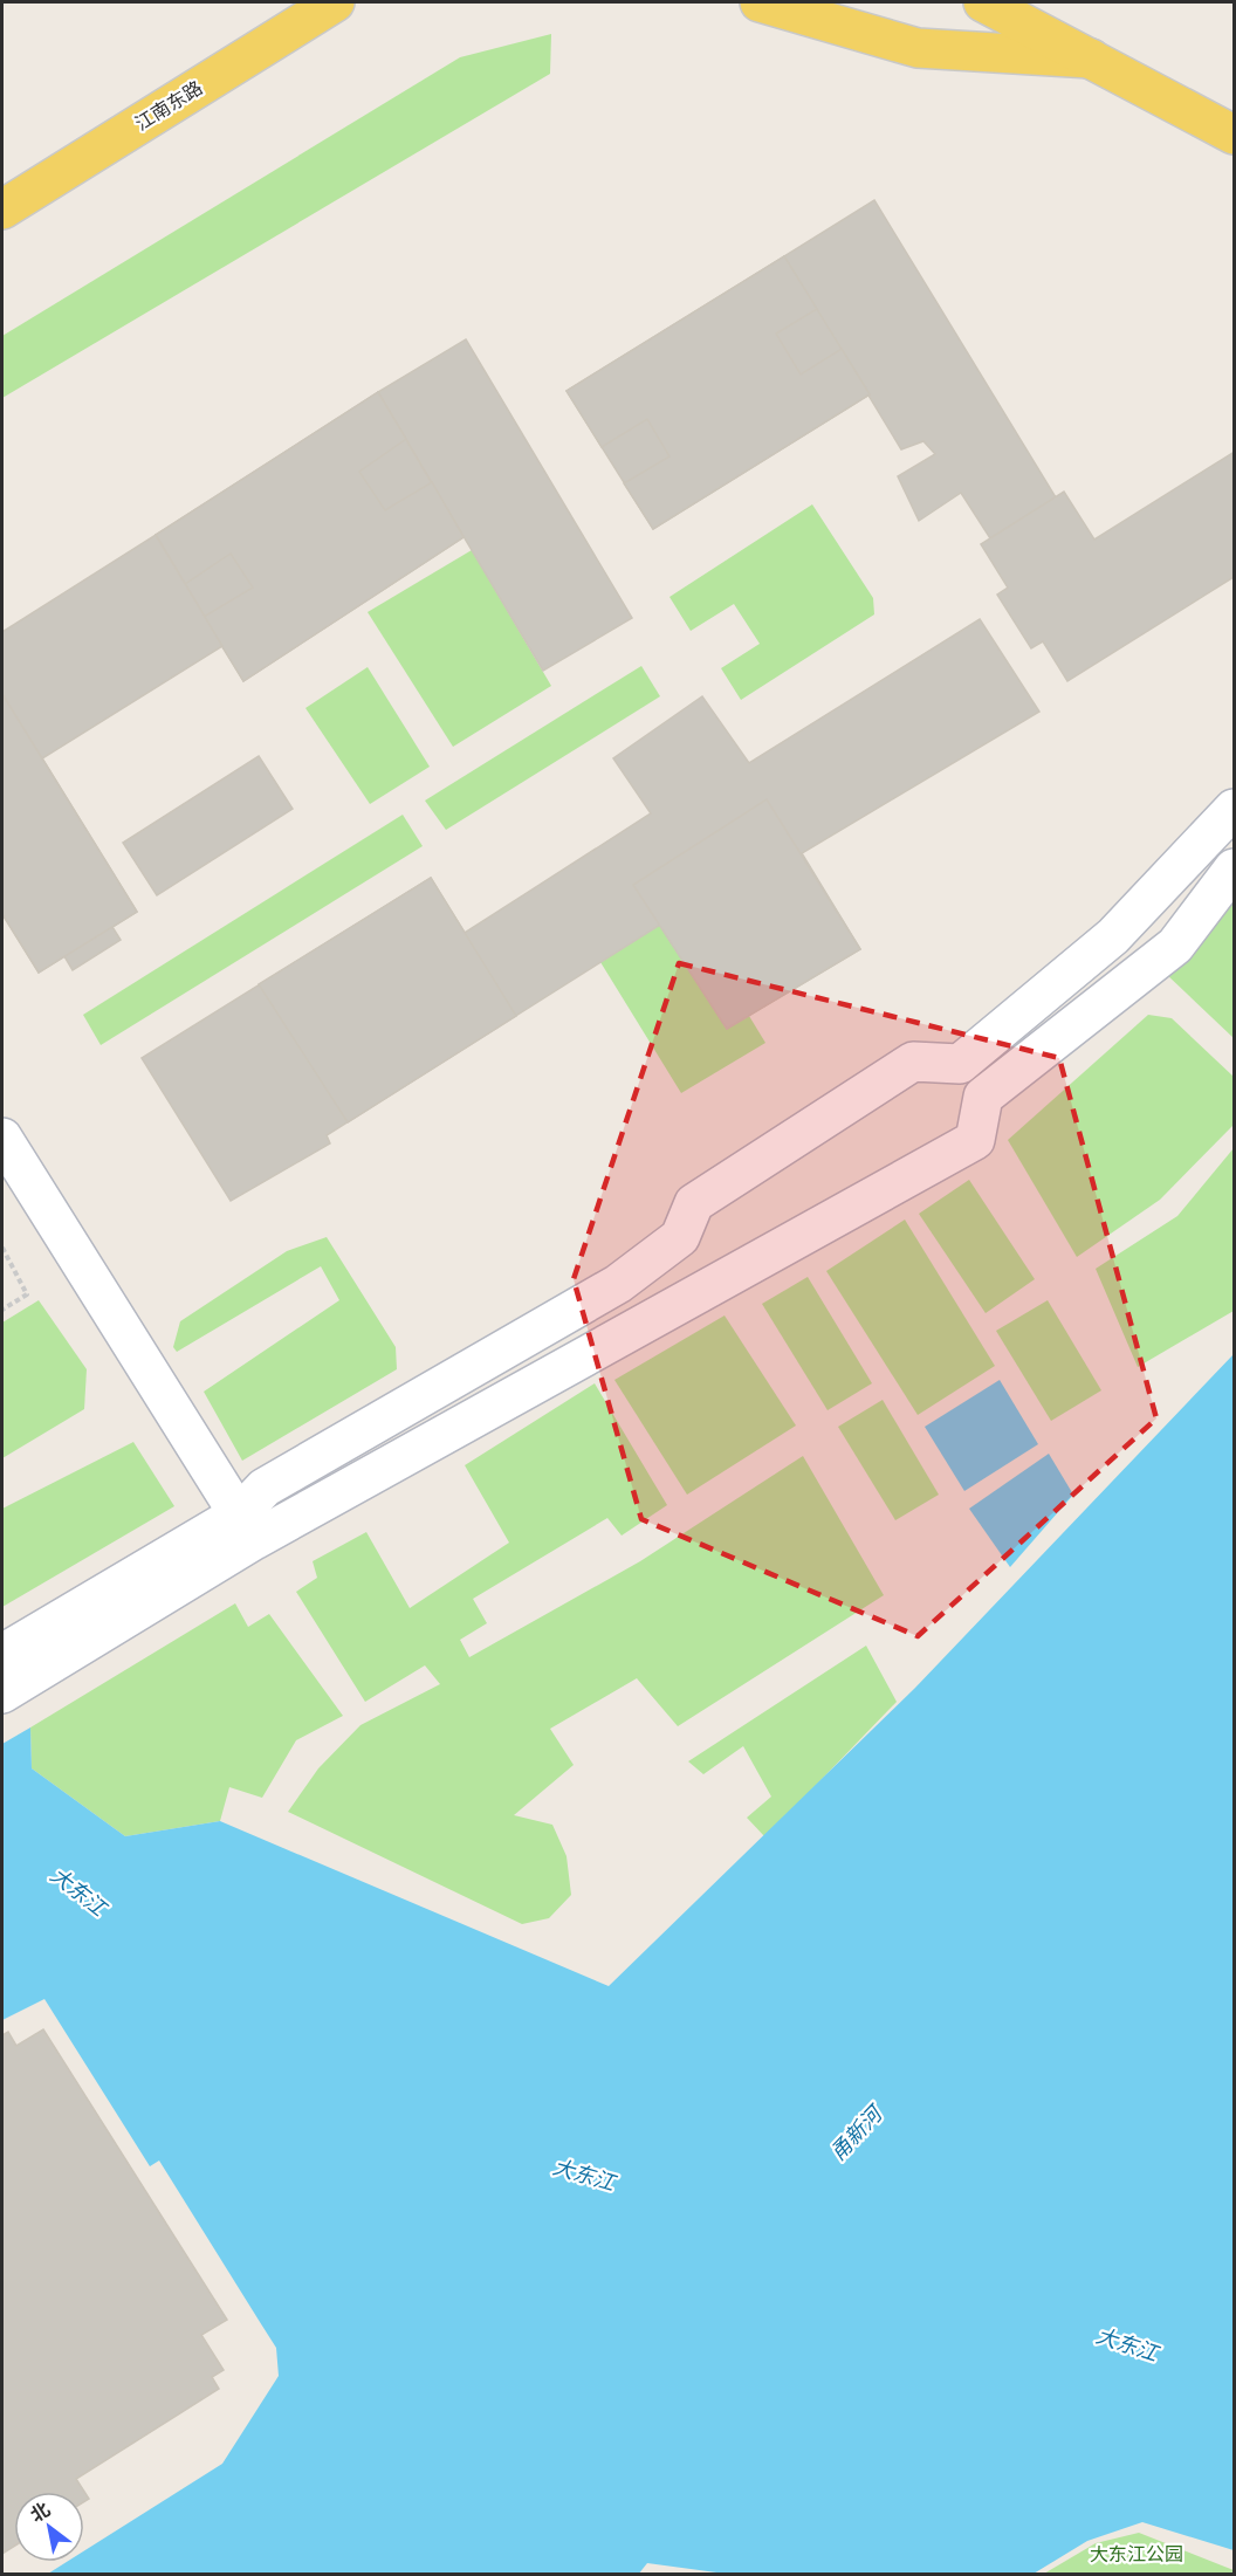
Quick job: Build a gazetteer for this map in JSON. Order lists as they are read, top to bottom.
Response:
{
  "streets": {
    "main road": ["江南东路"]
  },
  "water": ["大东江", "甬新河"],
  "parks": ["大东江公园"],
  "north": "top left"
}
